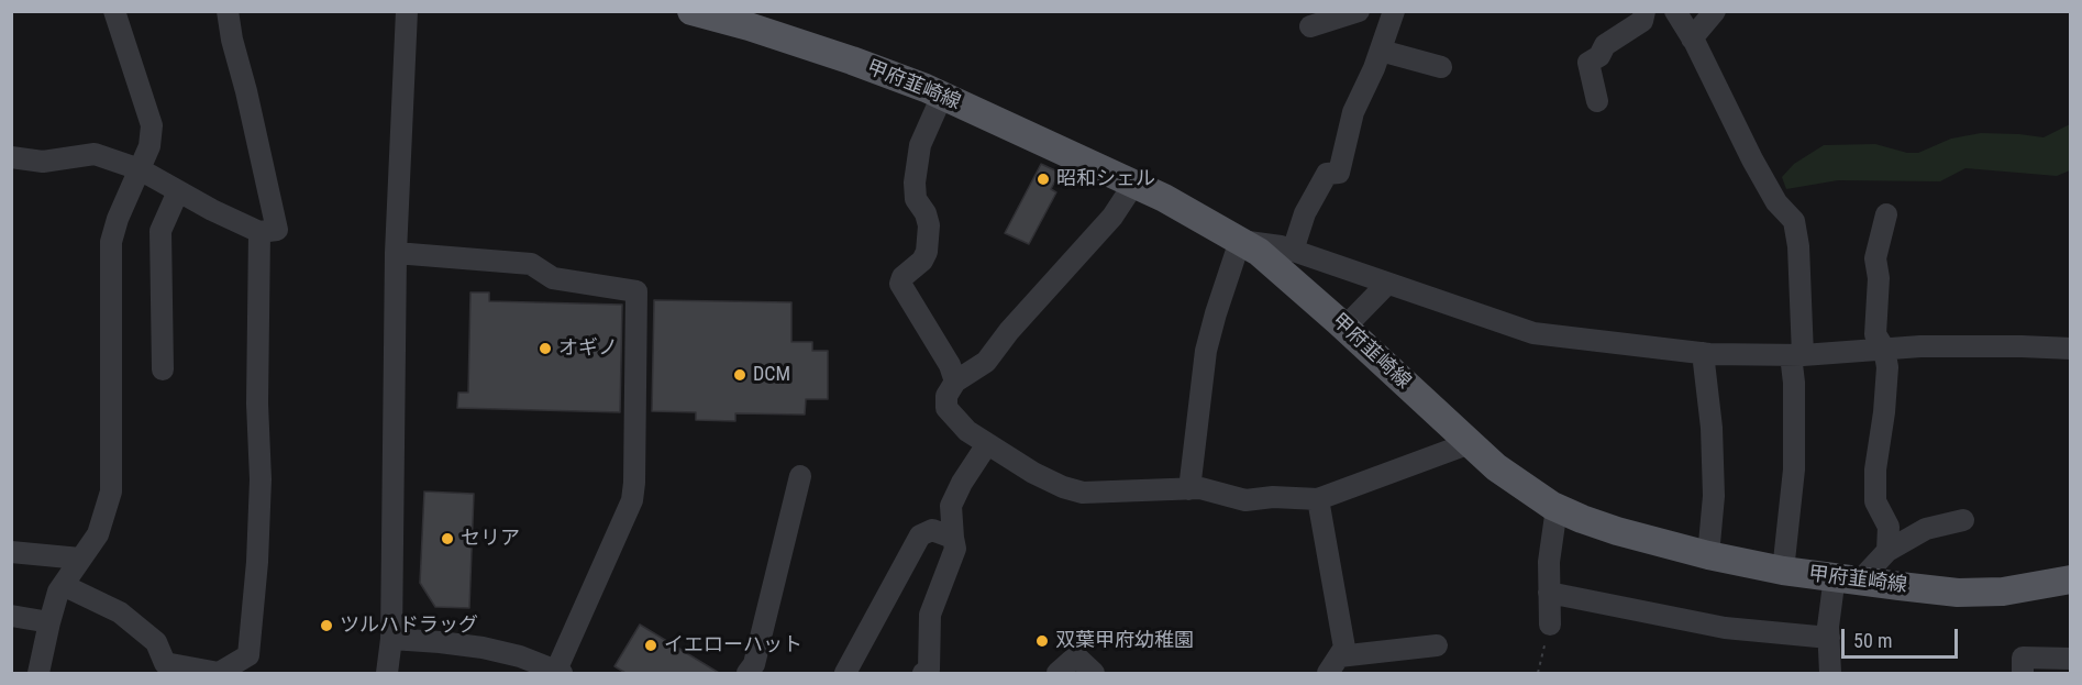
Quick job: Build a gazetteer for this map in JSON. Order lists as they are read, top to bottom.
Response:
{
  "streets": {
    "main road": ["甲府韮崎線"]
  },
  "places": [
    "昭和シェル",
    "オギノ",
    "DCM",
    "セリア",
    "ツルハドラッグ",
    "双葉甲府幼稚園",
    "イエローハット"
  ],
  "scale_bar": "50 m"
}
